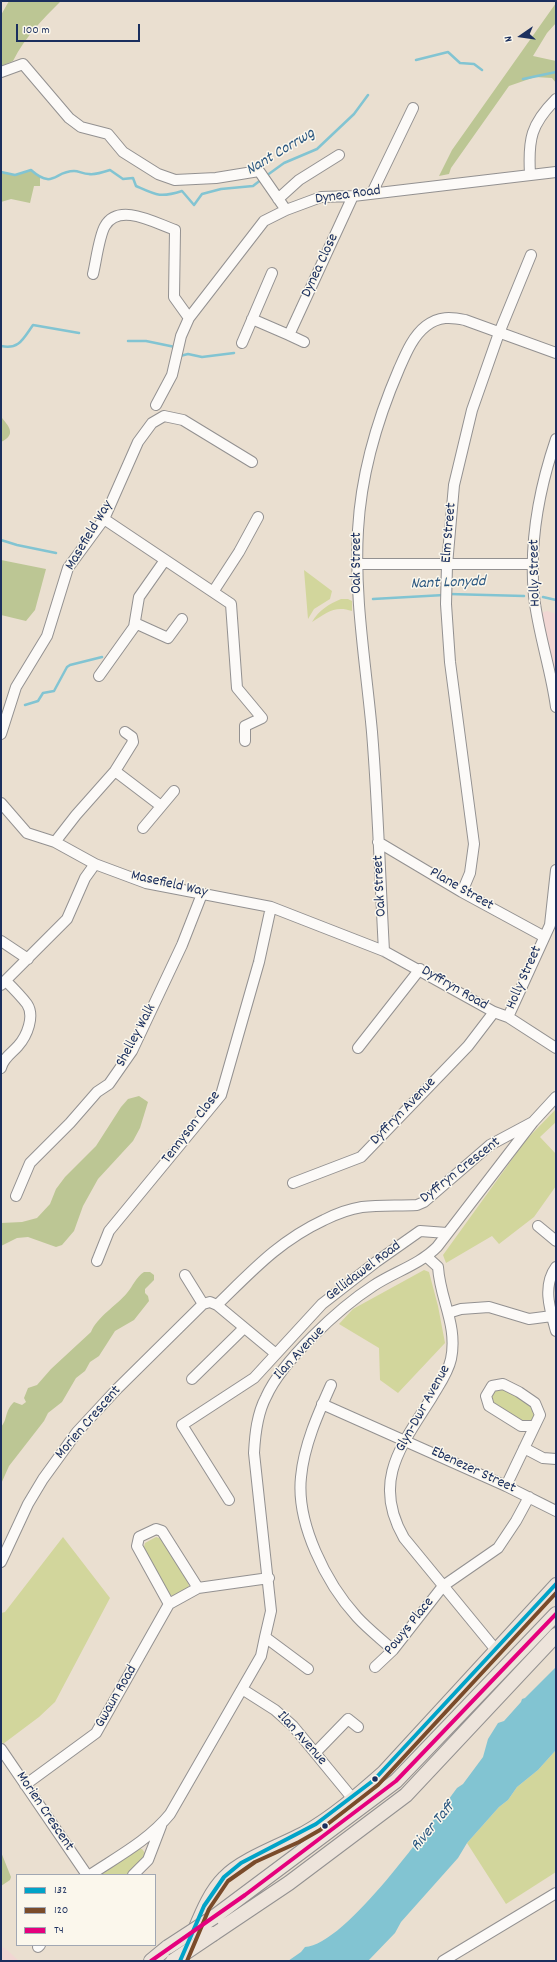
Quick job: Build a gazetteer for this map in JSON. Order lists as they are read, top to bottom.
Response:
{
  "streets": {
    "street": [
      "Dynea Road",
      "Dynea Close",
      "Elm Street",
      "Masefield Way",
      "Oak Street",
      "Holly Street",
      "Plane Street",
      "Dyffryn Road",
      "Shelley Walk",
      "Dyffryn Avenue",
      "Tennyson Close",
      "Dyffryn Crescent",
      "Gellidawel Road",
      "Ilan Avenue",
      "Glyn-Dwr Avenue",
      "Morien Crescent",
      "Ebenezer Street",
      "Powys Place",
      "Gwaun Road"
    ]
  },
  "crossings": [
    ["Dynea Road", "Dynea Close"],
    ["Elm Street", "Oak Street"],
    ["Elm Street", "Plane Street"],
    ["Masefield Way", "Dyffryn Road"],
    ["Masefield Way", "Shelley Walk"],
    ["Masefield Way", "Tennyson Close"],
    ["Oak Street", "Plane Street"],
    ["Oak Street", "Dyffryn Road"],
    ["Holly Street", "Plane Street"],
    ["Holly Street", "Dyffryn Road"],
    ["Dyffryn Road", "Dyffryn Avenue"],
    ["Dyffryn Crescent", "Ilan Avenue"],
    ["Gellidawel Road", "Ilan Avenue"],
    ["Ilan Avenue", "Glyn-Dwr Avenue"],
    ["Glyn-Dwr Avenue", "Ebenezer Street"],
    ["Glyn-Dwr Avenue", "Powys Place"],
    ["Morien Crescent", "Gwaun Road"],
    ["Ebenezer Street", "Powys Place"]
  ],
  "water": ["Nant Corrwg", "Nant Lonydd", "River Taff"],
  "lines": ["transit line 132", "transit line 120", "transit line T4"],
  "legend": ["132", "120", "T4"],
  "scale_bar": "100 m",
  "north": "left"
}
